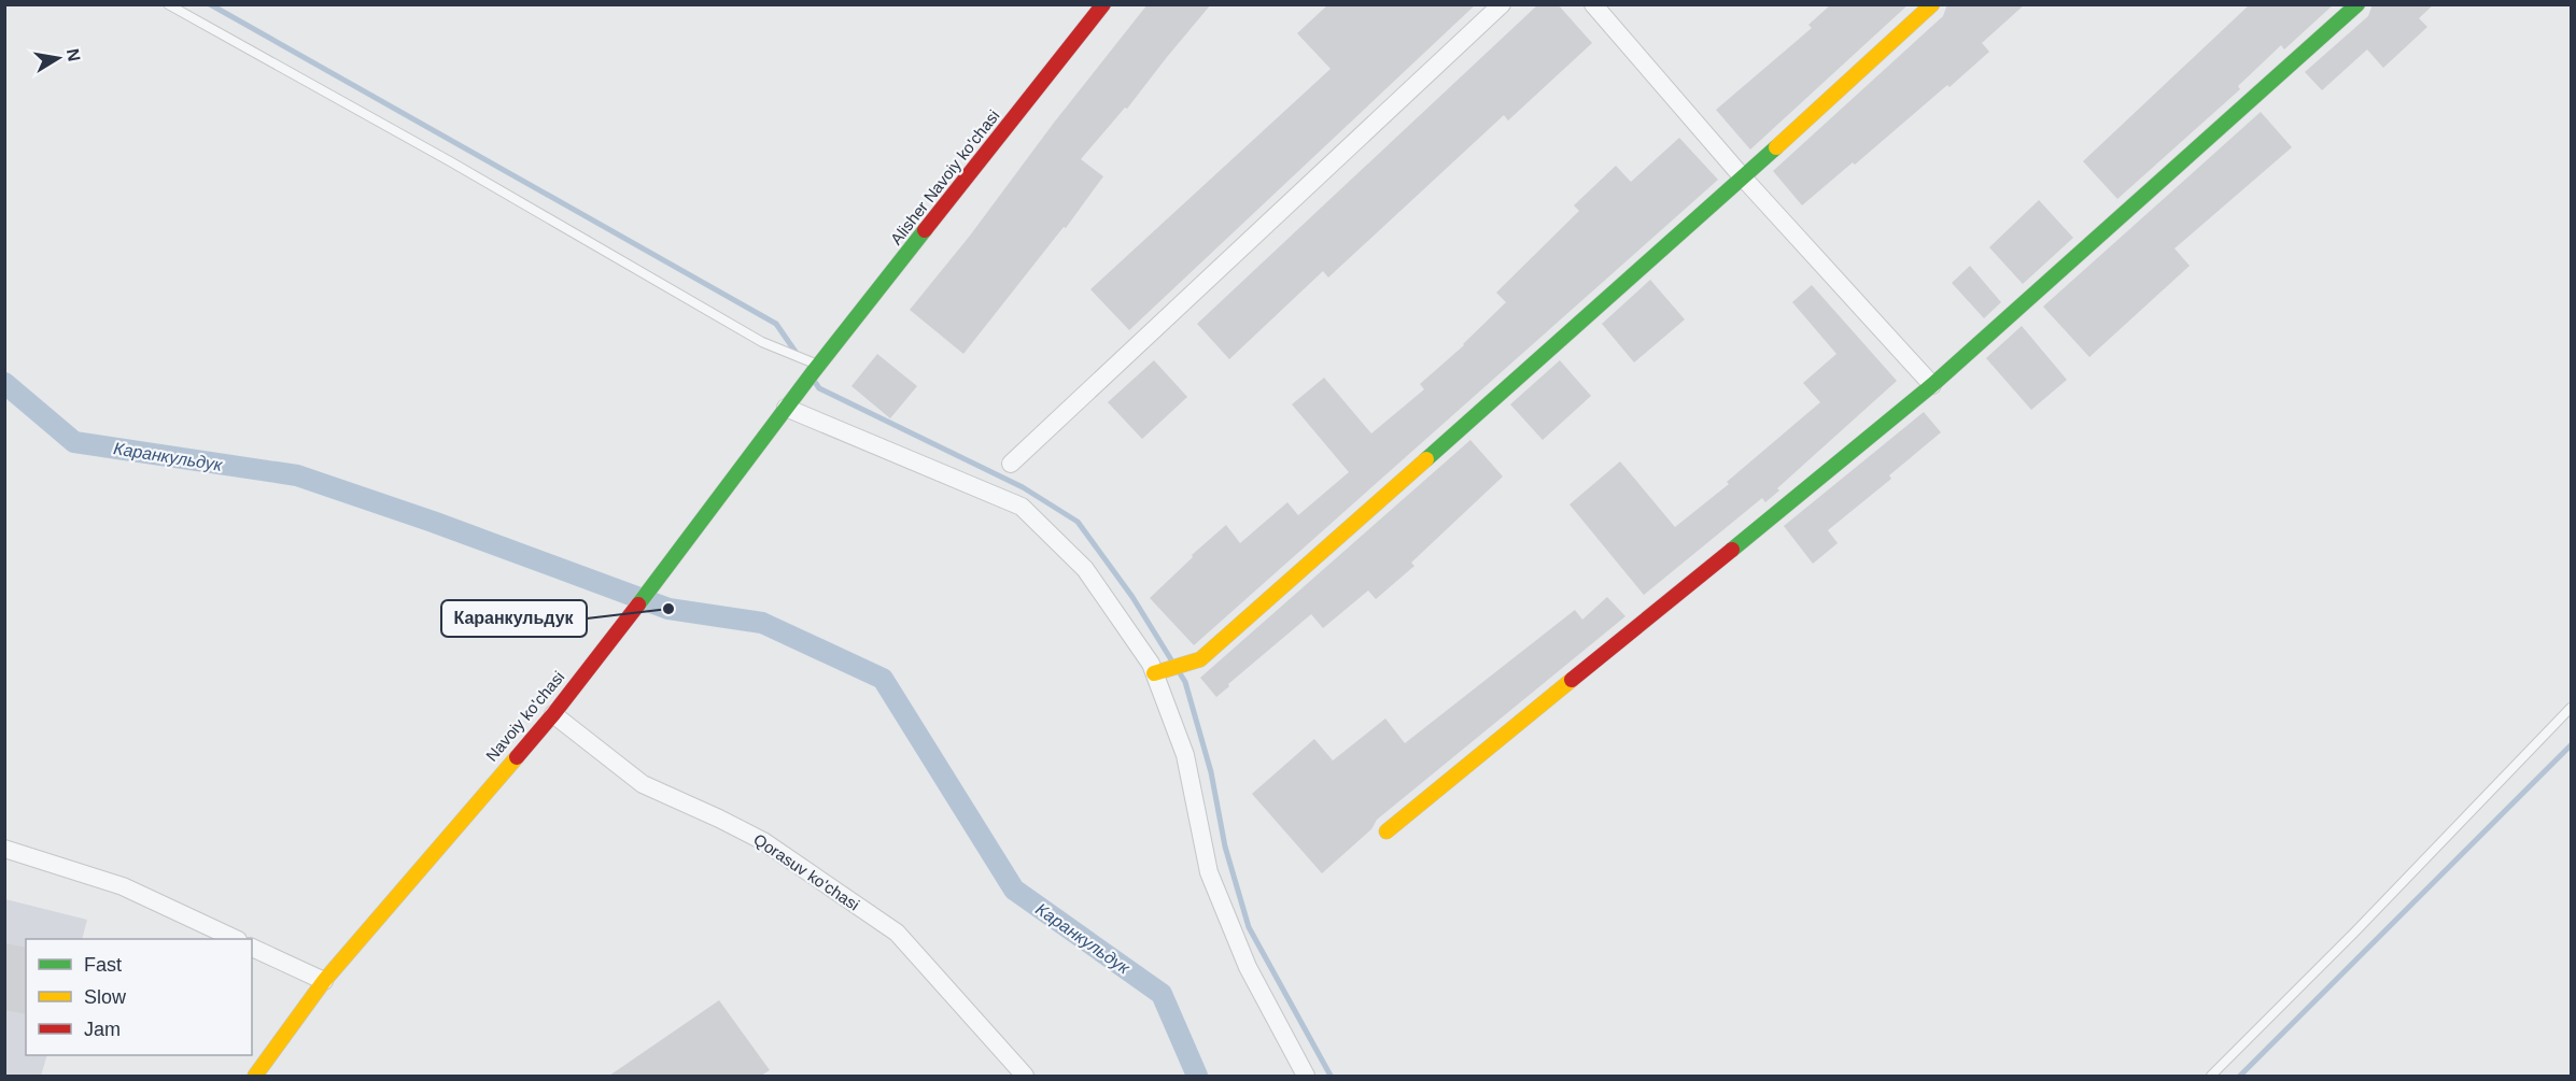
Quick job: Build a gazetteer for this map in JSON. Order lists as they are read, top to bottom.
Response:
{
  "streets": {
    "street": ["Alisher Navoiy ko'chasi", "Navoiy ko'chasi", "Qorasuv ko'chasi"]
  },
  "crossings": [
    ["Alisher Navoiy ko'chasi", "Navoiy ko'chasi"],
    ["Navoiy ko'chasi", "Qorasuv ko'chasi"]
  ],
  "water": ["Каранкульдук"],
  "places": ["Каранкульдук"],
  "legend": ["Fast", "Slow", "Jam"],
  "north": "right"
}
